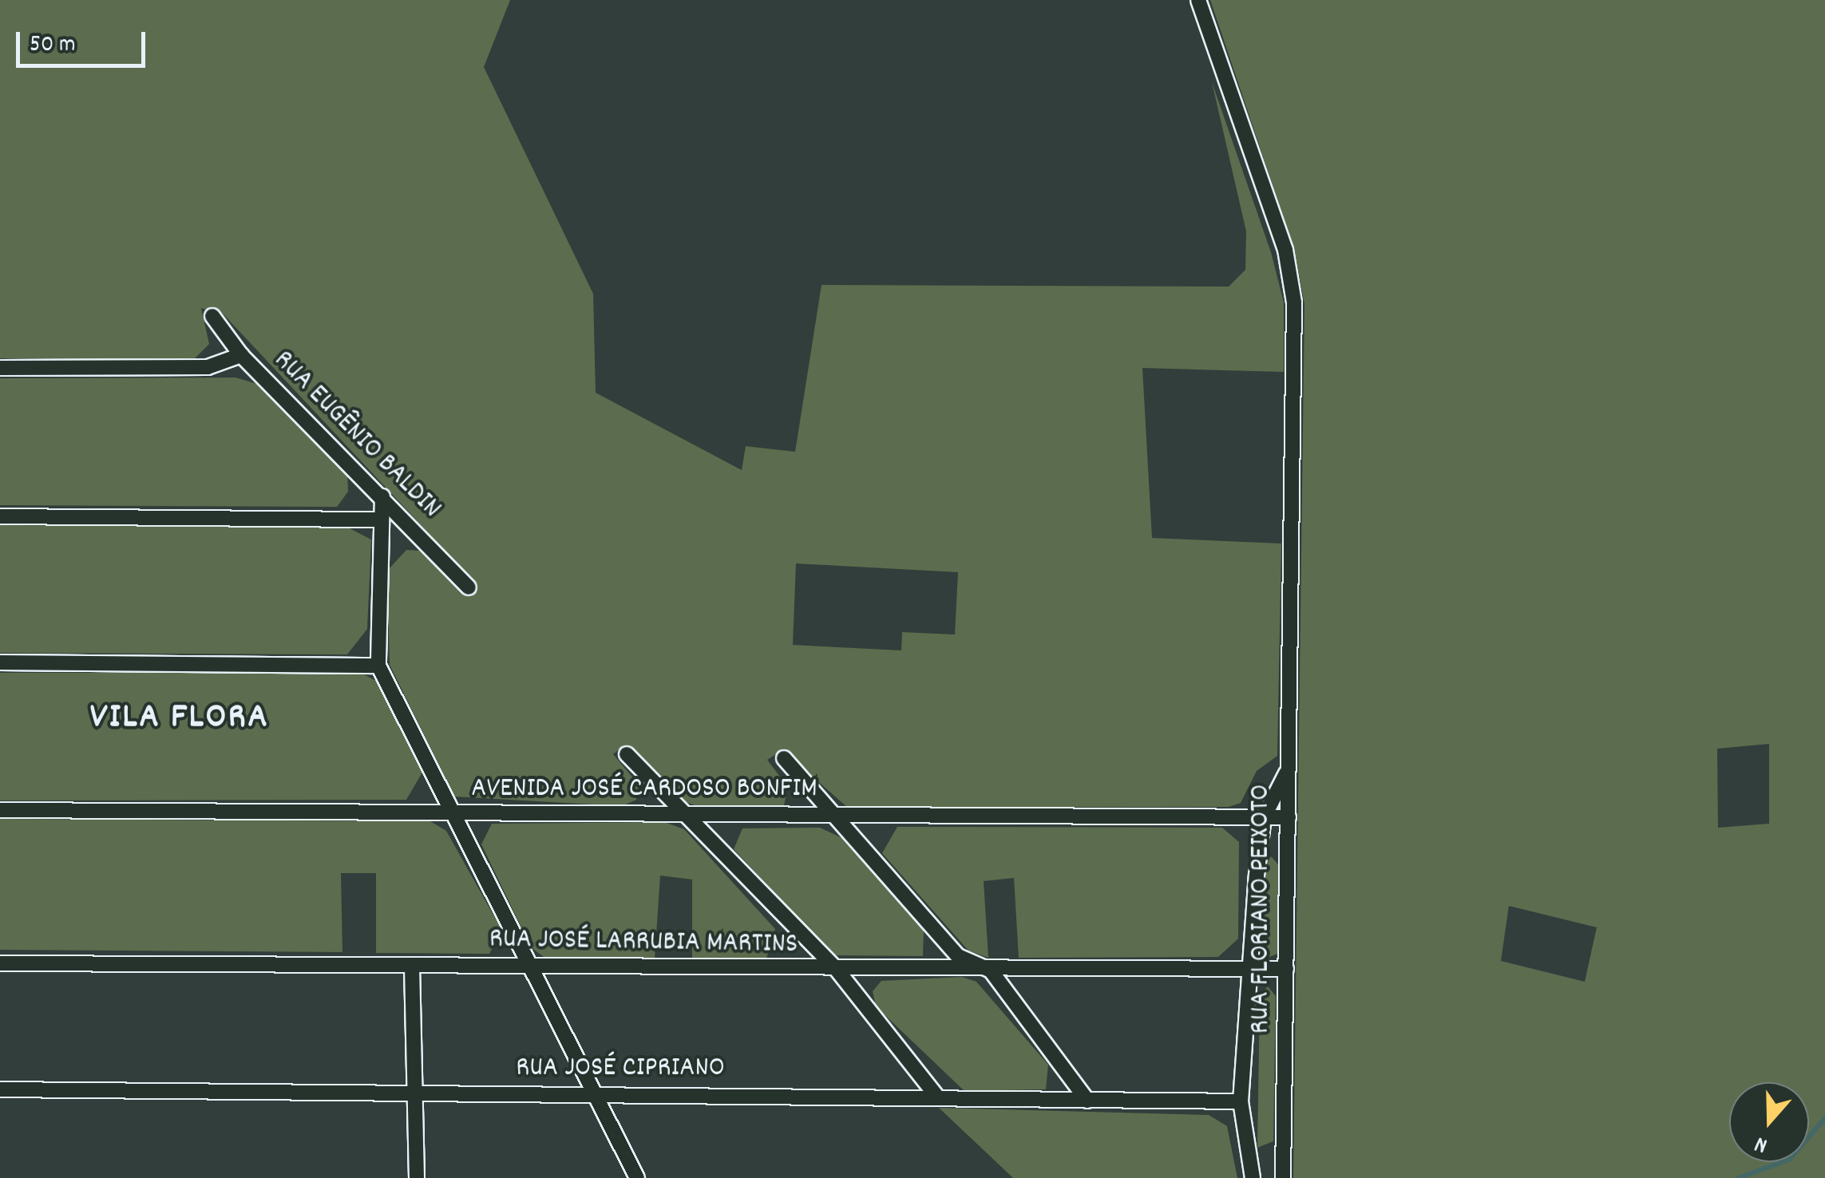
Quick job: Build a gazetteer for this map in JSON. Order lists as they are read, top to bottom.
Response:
{
  "streets": {
    "street": [
      "RUA EUGÊNIO BALDIN",
      "AVENIDA JOSÉ CARDOSO BONFIM",
      "RUA FLORIANO PEIXOTO",
      "RUA JOSÉ LARRUBIA MARTINS",
      "RUA JOSÉ CIPRIANO"
    ]
  },
  "crossings": [
    ["AVENIDA JOSÉ CARDOSO BONFIM", "RUA FLORIANO PEIXOTO"],
    ["RUA FLORIANO PEIXOTO", "RUA JOSÉ LARRUBIA MARTINS"],
    ["RUA FLORIANO PEIXOTO", "RUA JOSÉ CIPRIANO"]
  ],
  "districts": ["VILA FLORA"],
  "scale_bar": "50 m",
  "north": "bottom"
}
